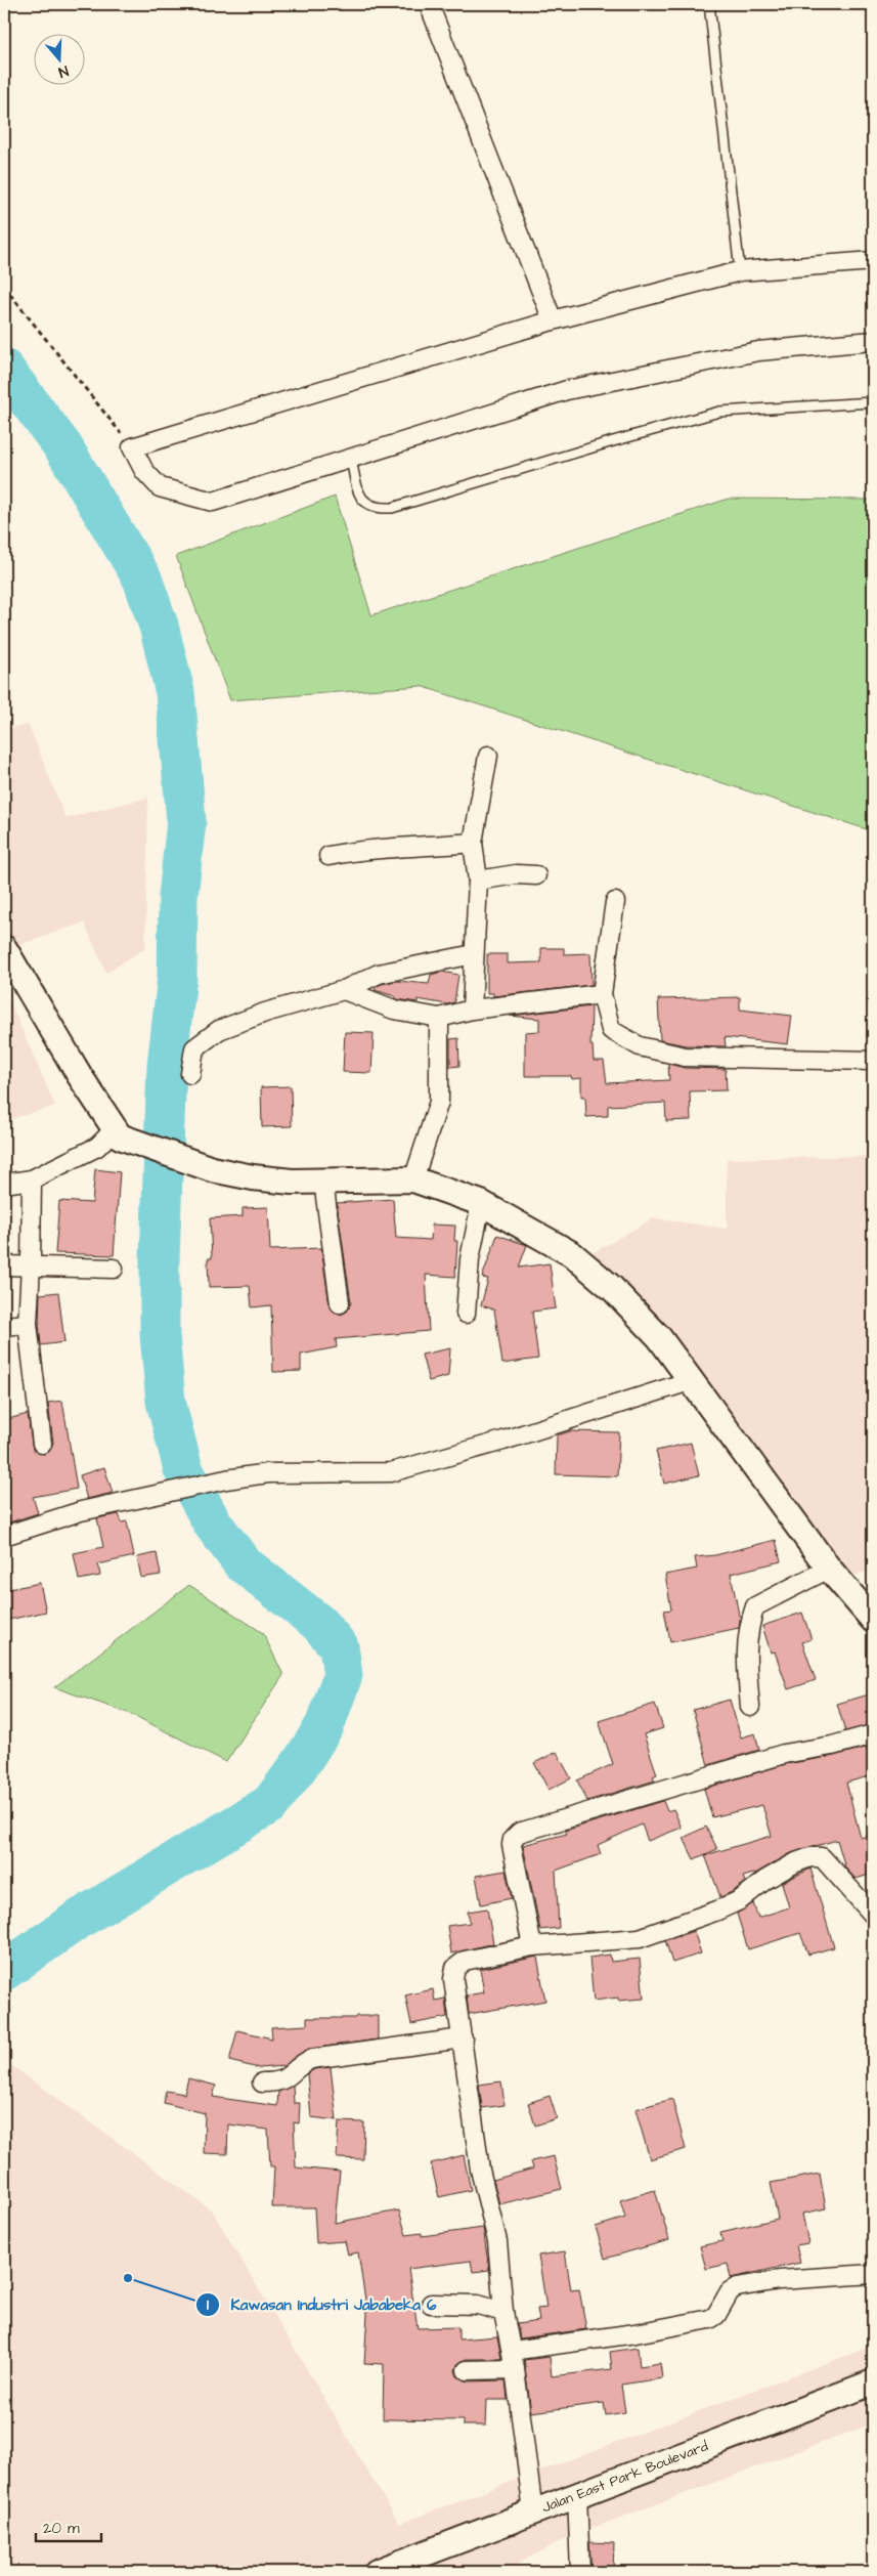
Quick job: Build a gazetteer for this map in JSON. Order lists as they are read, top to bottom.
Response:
{
  "streets": {
    "street": ["Jalan East Park Boulevard"]
  },
  "places": ["Kawasan Industri Jababeka 6"],
  "scale_bar": "20 m",
  "north": "bottom"
}
